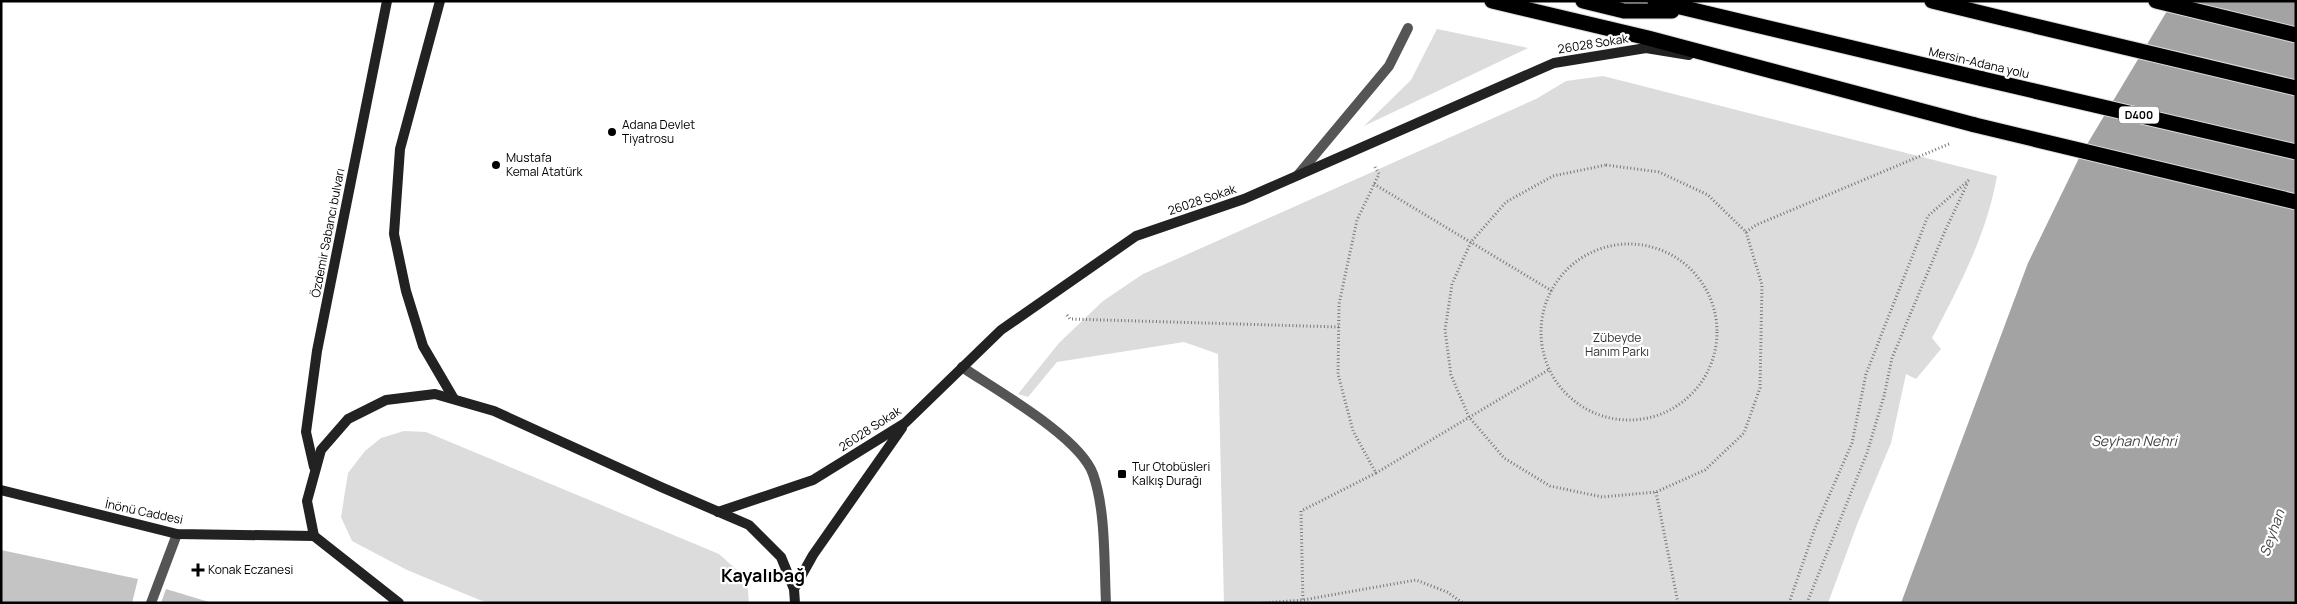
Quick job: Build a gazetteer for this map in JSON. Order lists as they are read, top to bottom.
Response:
{
  "streets": {
    "highway": ["Mersin-Adana yolu", "D400"],
    "main road": ["26028 Sokak", "Özdemir Sabancı bulvarı", "İnönü Caddesi"]
  },
  "districts": ["Kayalıbağ"],
  "water": ["Seyhan Nehri", "Seyhan"],
  "parks": ["Zübeyde Hanım Parkı"],
  "places": {
    "other": ["Adana Devlet Tiyatrosu", "Mustafa Kemal Atatürk"],
    "transit": ["Tur Otobüsleri Kalkış Durağı"],
    "health": ["Konak Eczanesi"]
  }
}
